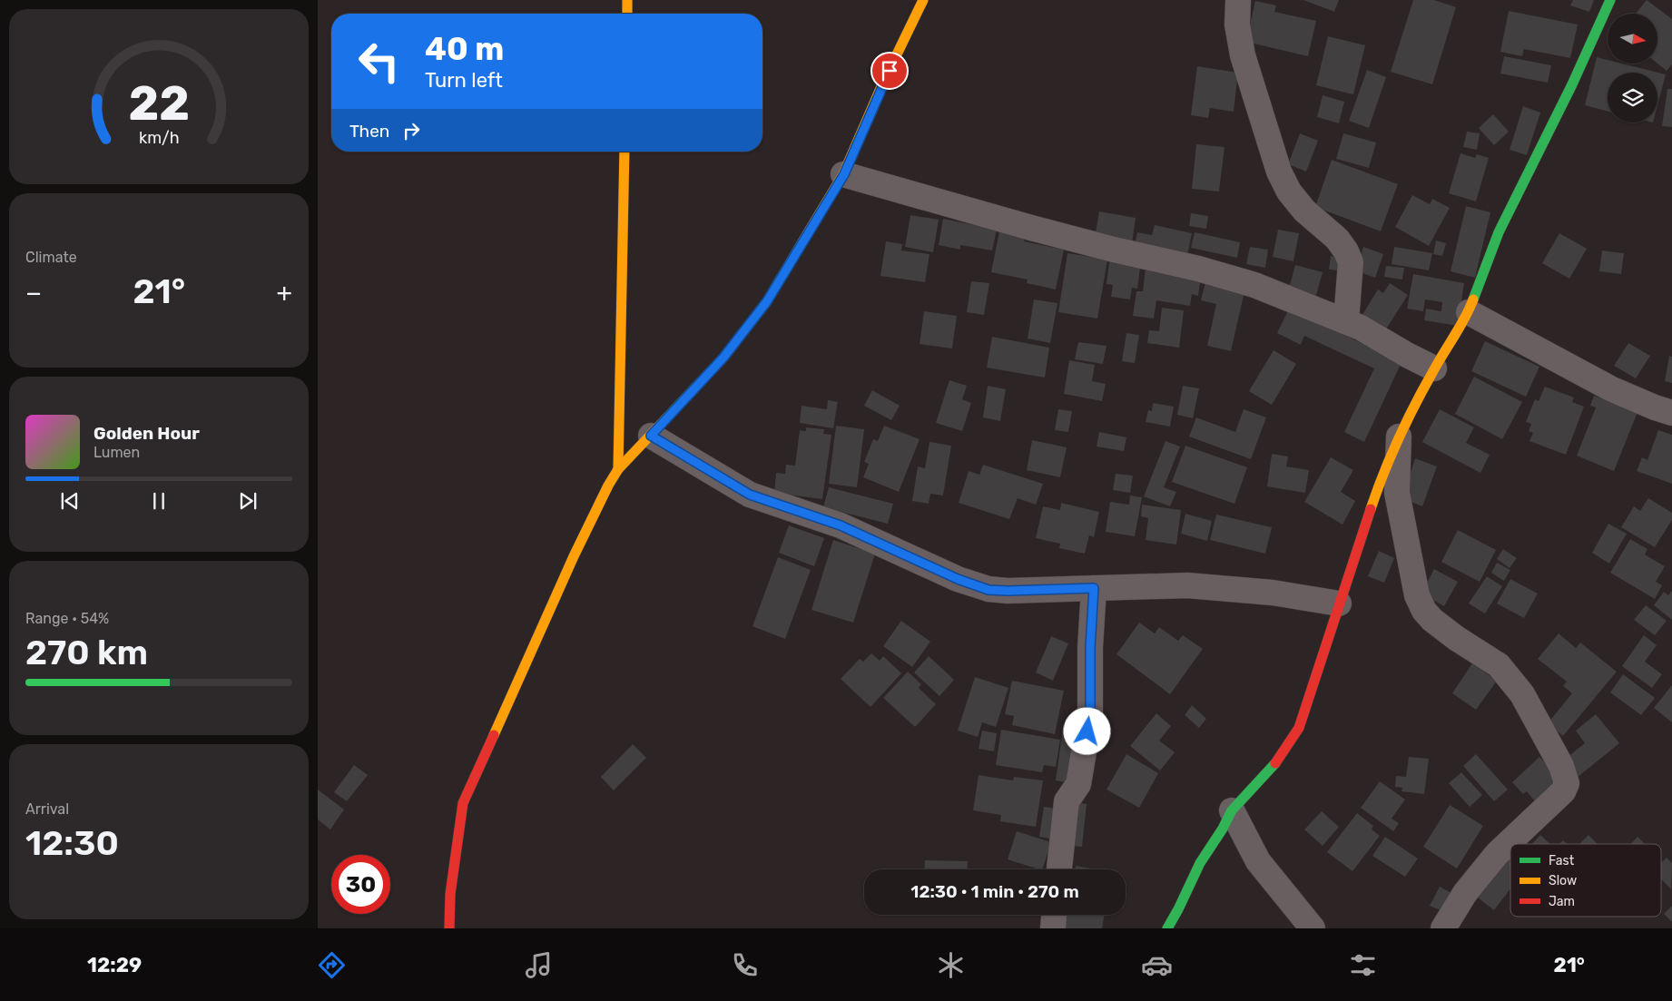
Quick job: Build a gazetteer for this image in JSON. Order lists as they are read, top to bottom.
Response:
{
  "legend": ["Fast", "Slow", "Jam"],
  "north": "right",
  "page": {
    "turn": ["40 m", "Turn left"],
    "then": "Then",
    "tile": [
      "Climate",
      ["Range · 54%", "270 km"],
      ["Arrival", "12:30"]
    ],
    "heat": ["−", "21°", "+"],
    "song": ["Golden Hour", "Lumen"],
    "limit": "30",
    "trip": "12:30 · 1 min · 270 m",
    "tabs": ["12:29", "21°"],
    "gauge": ["22", "km/h"]
  }
}
